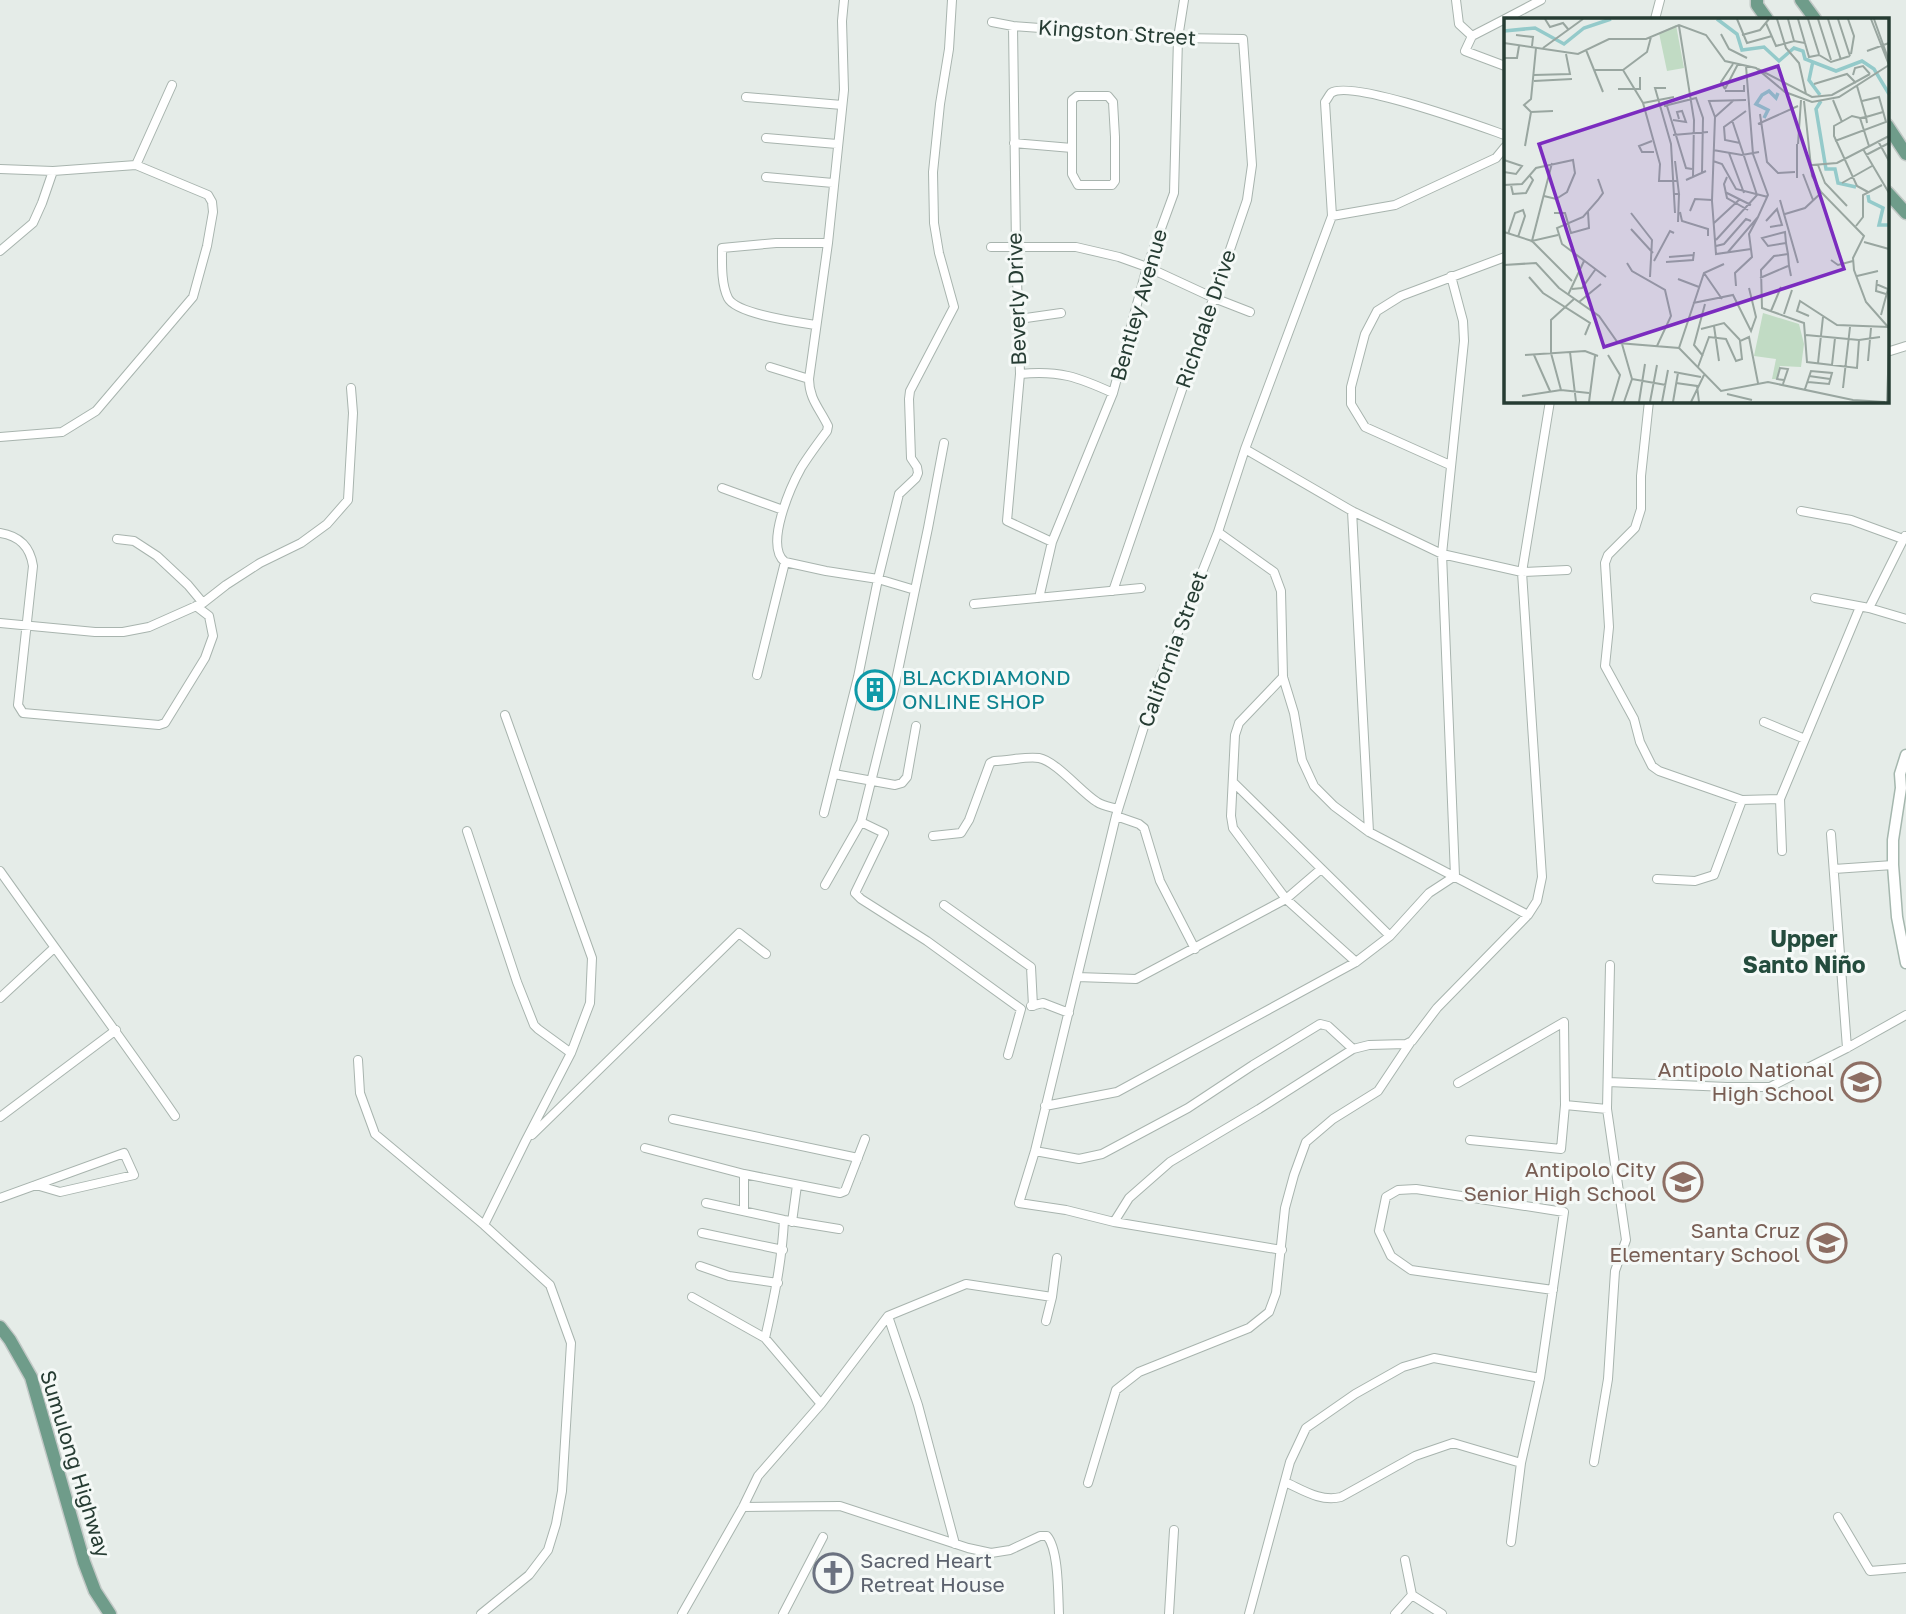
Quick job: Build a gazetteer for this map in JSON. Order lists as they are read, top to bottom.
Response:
{
  "streets": {
    "main road": ["Sumulong Highway"],
    "street": [
      "Kingston Street",
      "Beverly Drive",
      "Bentley Avenue",
      "Richdale Drive",
      "California Street"
    ]
  },
  "crossings": [
    ["Kingston Street", "Beverly Drive"],
    ["Kingston Street", "Bentley Avenue"],
    ["Kingston Street", "Richdale Drive"],
    ["Beverly Drive", "Bentley Avenue"]
  ],
  "districts": ["Upper Santo Niño"],
  "places": {
    "building": ["BLACKDIAMOND ONLINE SHOP"],
    "school or university": ["Antipolo National High School", "Antipolo City Senior High School", "Santa Cruz Elementary School"],
    "church": ["Sacred Heart Retreat House"]
  }
}
